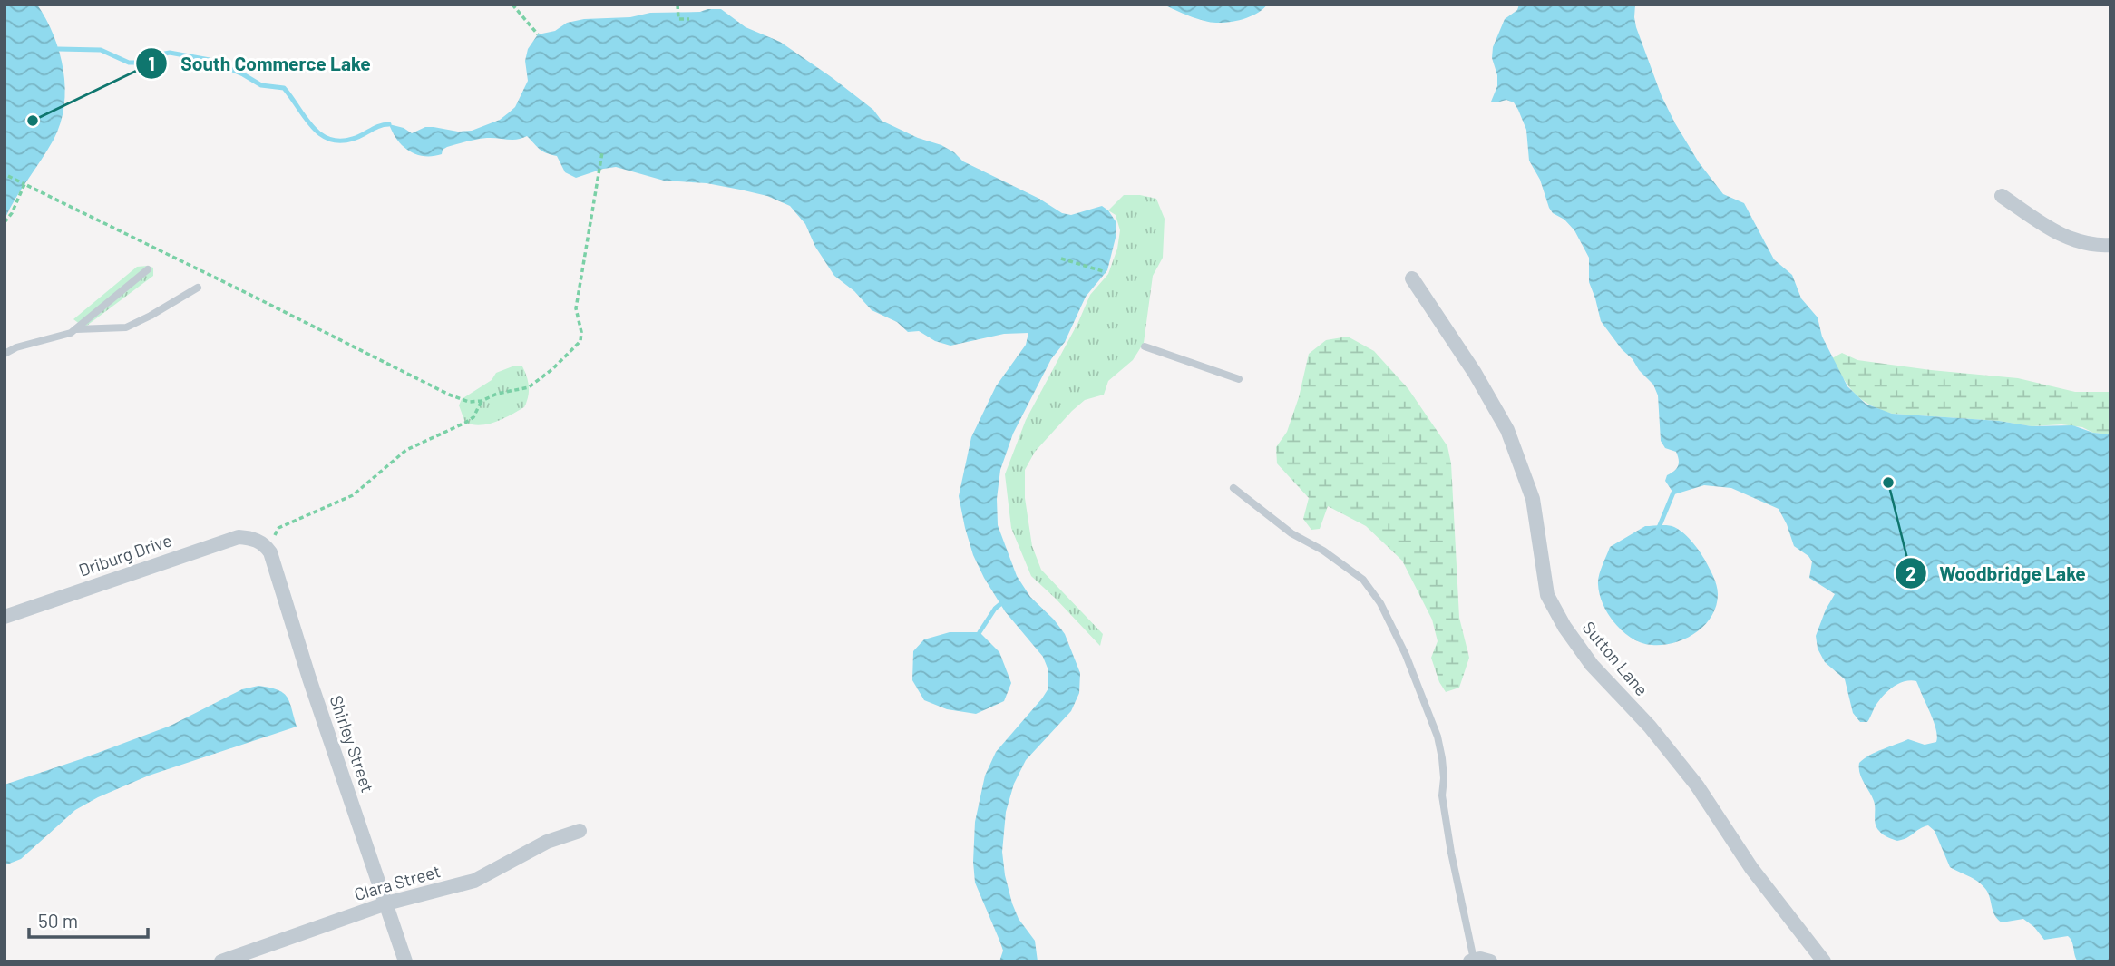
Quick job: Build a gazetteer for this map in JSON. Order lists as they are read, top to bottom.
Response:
{
  "streets": {
    "street": [
      "Driburg Drive",
      "Sutton Lane",
      "Shirley Street",
      "Clara Street"
    ]
  },
  "crossings": [
    ["Driburg Drive", "Shirley Street"],
    ["Shirley Street", "Clara Street"]
  ],
  "places": ["South Commerce Lake", "Woodbridge Lake"],
  "scale_bar": "50 m"
}
